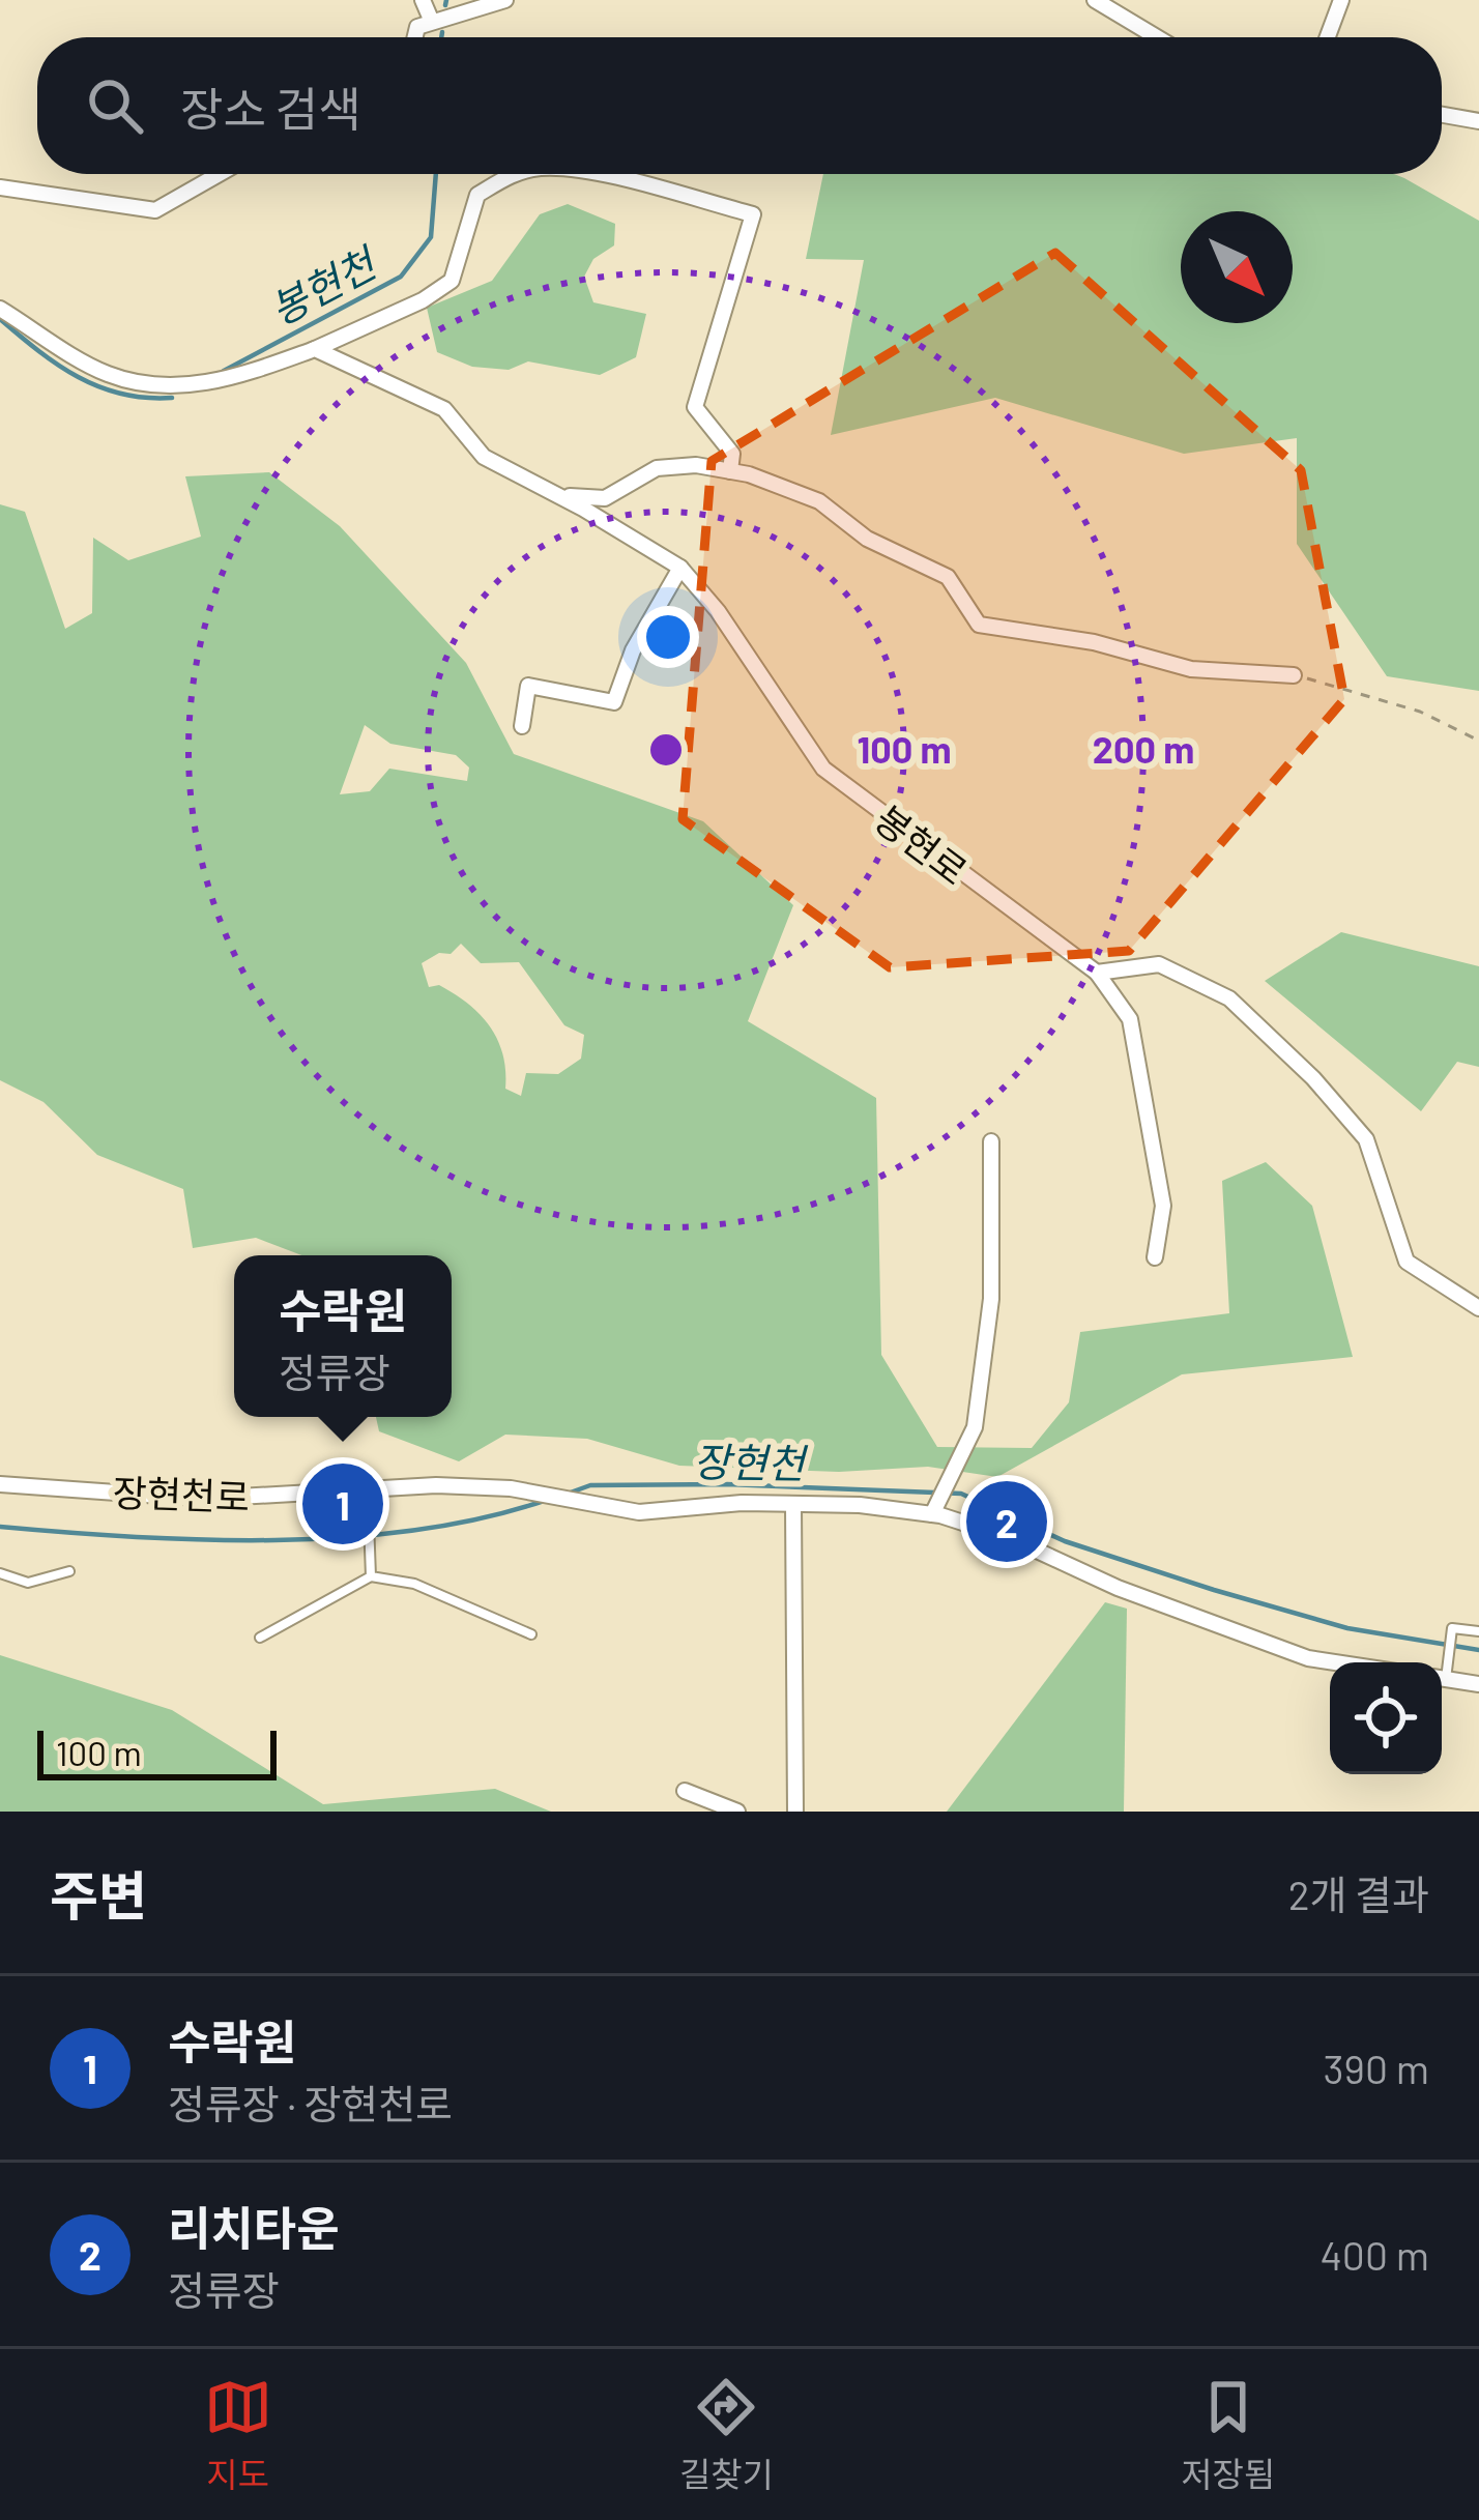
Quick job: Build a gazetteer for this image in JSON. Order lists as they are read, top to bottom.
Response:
{
  "streets": {
    "street": ["봉현로", "장현천로"]
  },
  "water": ["봉현천", "장현천"],
  "scale_bar": "100 m",
  "north": "bottom right",
  "page": {
    "search": "장소 검색",
    "popup": ["수락원", "정류장"],
    "pins": ["1", "2"],
    "scale": "100 m",
    "heading": ["주변", "2개 결과"],
    "list": [
      {
        "mark": "1",
        "name": "수락원",
        "note": "정류장 · 장현천로",
        "value": "390 m"
      },
      {
        "mark": "2",
        "name": "리치타운",
        "note": "정류장",
        "value": "400 m"
      }
    ],
    "nav": ["지도", "길찾기", "저장됨"]
  },
  "rings": ["100 m", "200 m"]
}
